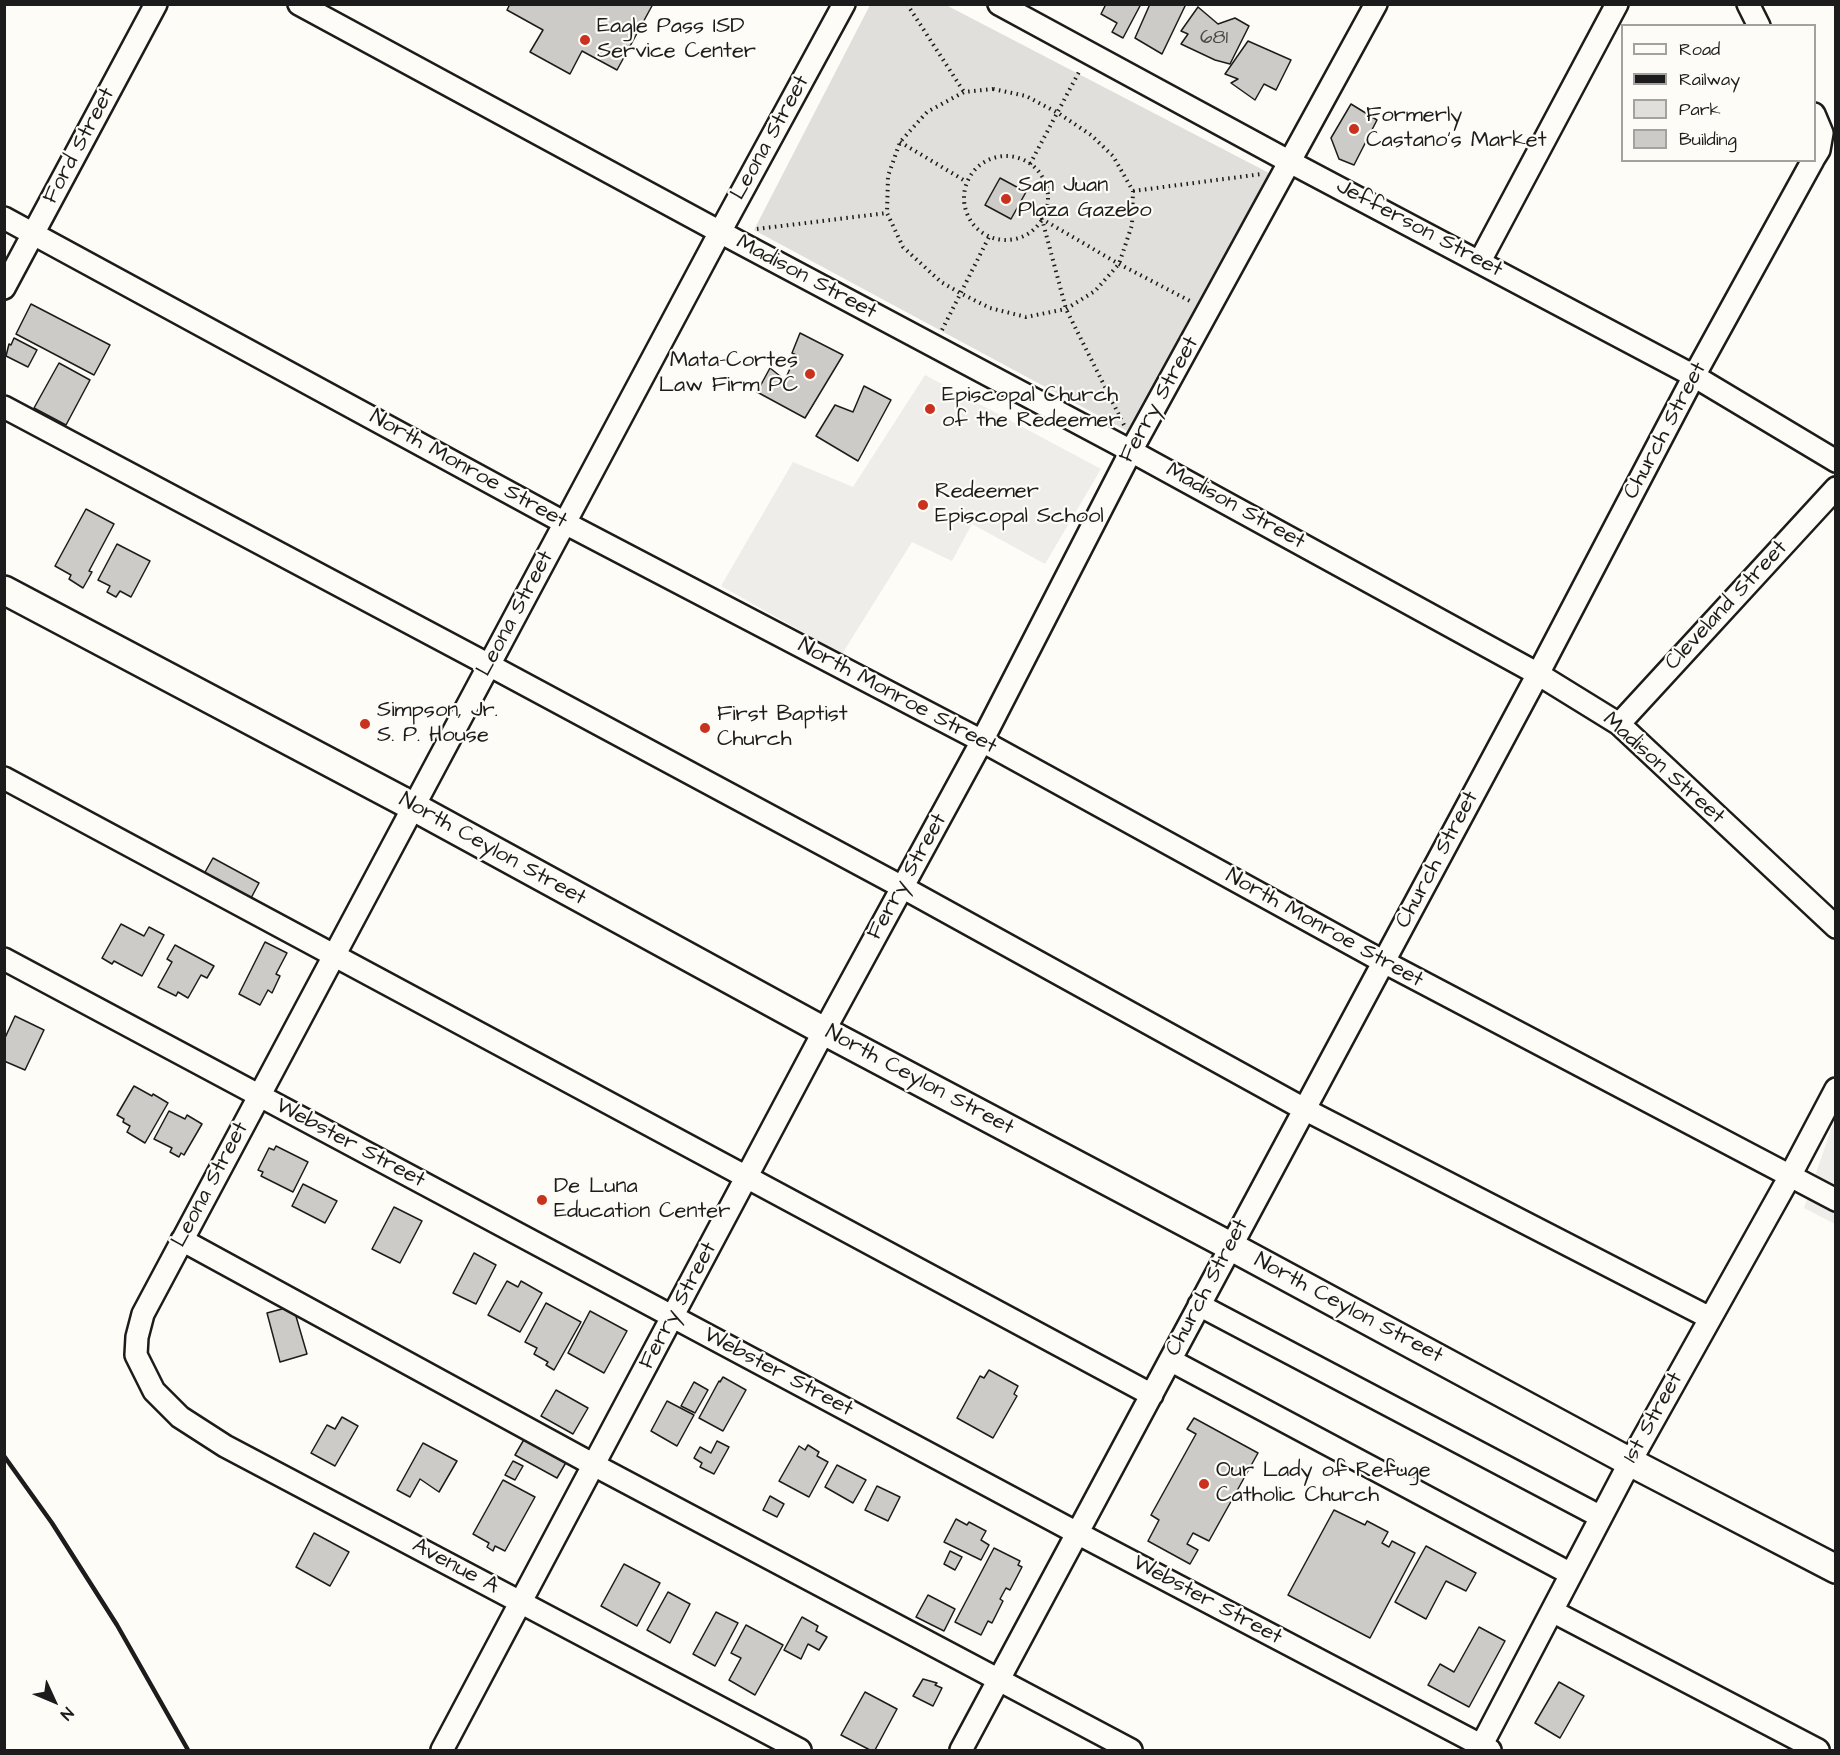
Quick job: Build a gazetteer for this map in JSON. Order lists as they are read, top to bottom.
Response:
{
  "streets": {
    "main road": ["North Ceylon Street"],
    "street": [
      "Leona Street",
      "Ford Street",
      "Jefferson Street",
      "Madison Street",
      "Ferry Street",
      "Church Street",
      "North Monroe Street",
      "Cleveland Street",
      "Webster Street",
      "1st Street",
      "Avenue A"
    ]
  },
  "crossings": [
    ["Leona Street", "Madison Street"],
    ["Leona Street", "North Monroe Street"],
    ["Leona Street", "North Ceylon Street"],
    ["Leona Street", "Webster Street"],
    ["Leona Street", "Avenue A"],
    ["Ford Street", "North Monroe Street"],
    ["Jefferson Street", "Ferry Street"],
    ["Jefferson Street", "Church Street"],
    ["Madison Street", "Ferry Street"],
    ["Madison Street", "Church Street"],
    ["Madison Street", "Cleveland Street"],
    ["Ferry Street", "North Monroe Street"],
    ["Ferry Street", "North Ceylon Street"],
    ["Ferry Street", "Webster Street"],
    ["Ferry Street", "Avenue A"],
    ["Church Street", "North Monroe Street"],
    ["Church Street", "North Ceylon Street"],
    ["Church Street", "Webster Street"],
    ["North Monroe Street", "1st Street"],
    ["North Ceylon Street", "1st Street"],
    ["Webster Street", "1st Street"]
  ],
  "places": [
    "Eagle Pass ISD Service Center",
    "Formerly Castano's Market",
    "San Juan Plaza Gazebo",
    "Mata-Cortes Law Firm PC",
    "Episcopal Church of the Redeemer",
    "Redeemer Episcopal School",
    "Simpson, Jr. S. P. House",
    "First Baptist Church",
    "De Luna Education Center",
    "Our Lady of Refuge Catholic Church"
  ],
  "house_numbers": ["681"],
  "legend": [
    "Road",
    "Railway",
    "Park",
    "Building"
  ],
  "north": "bottom right"
}
